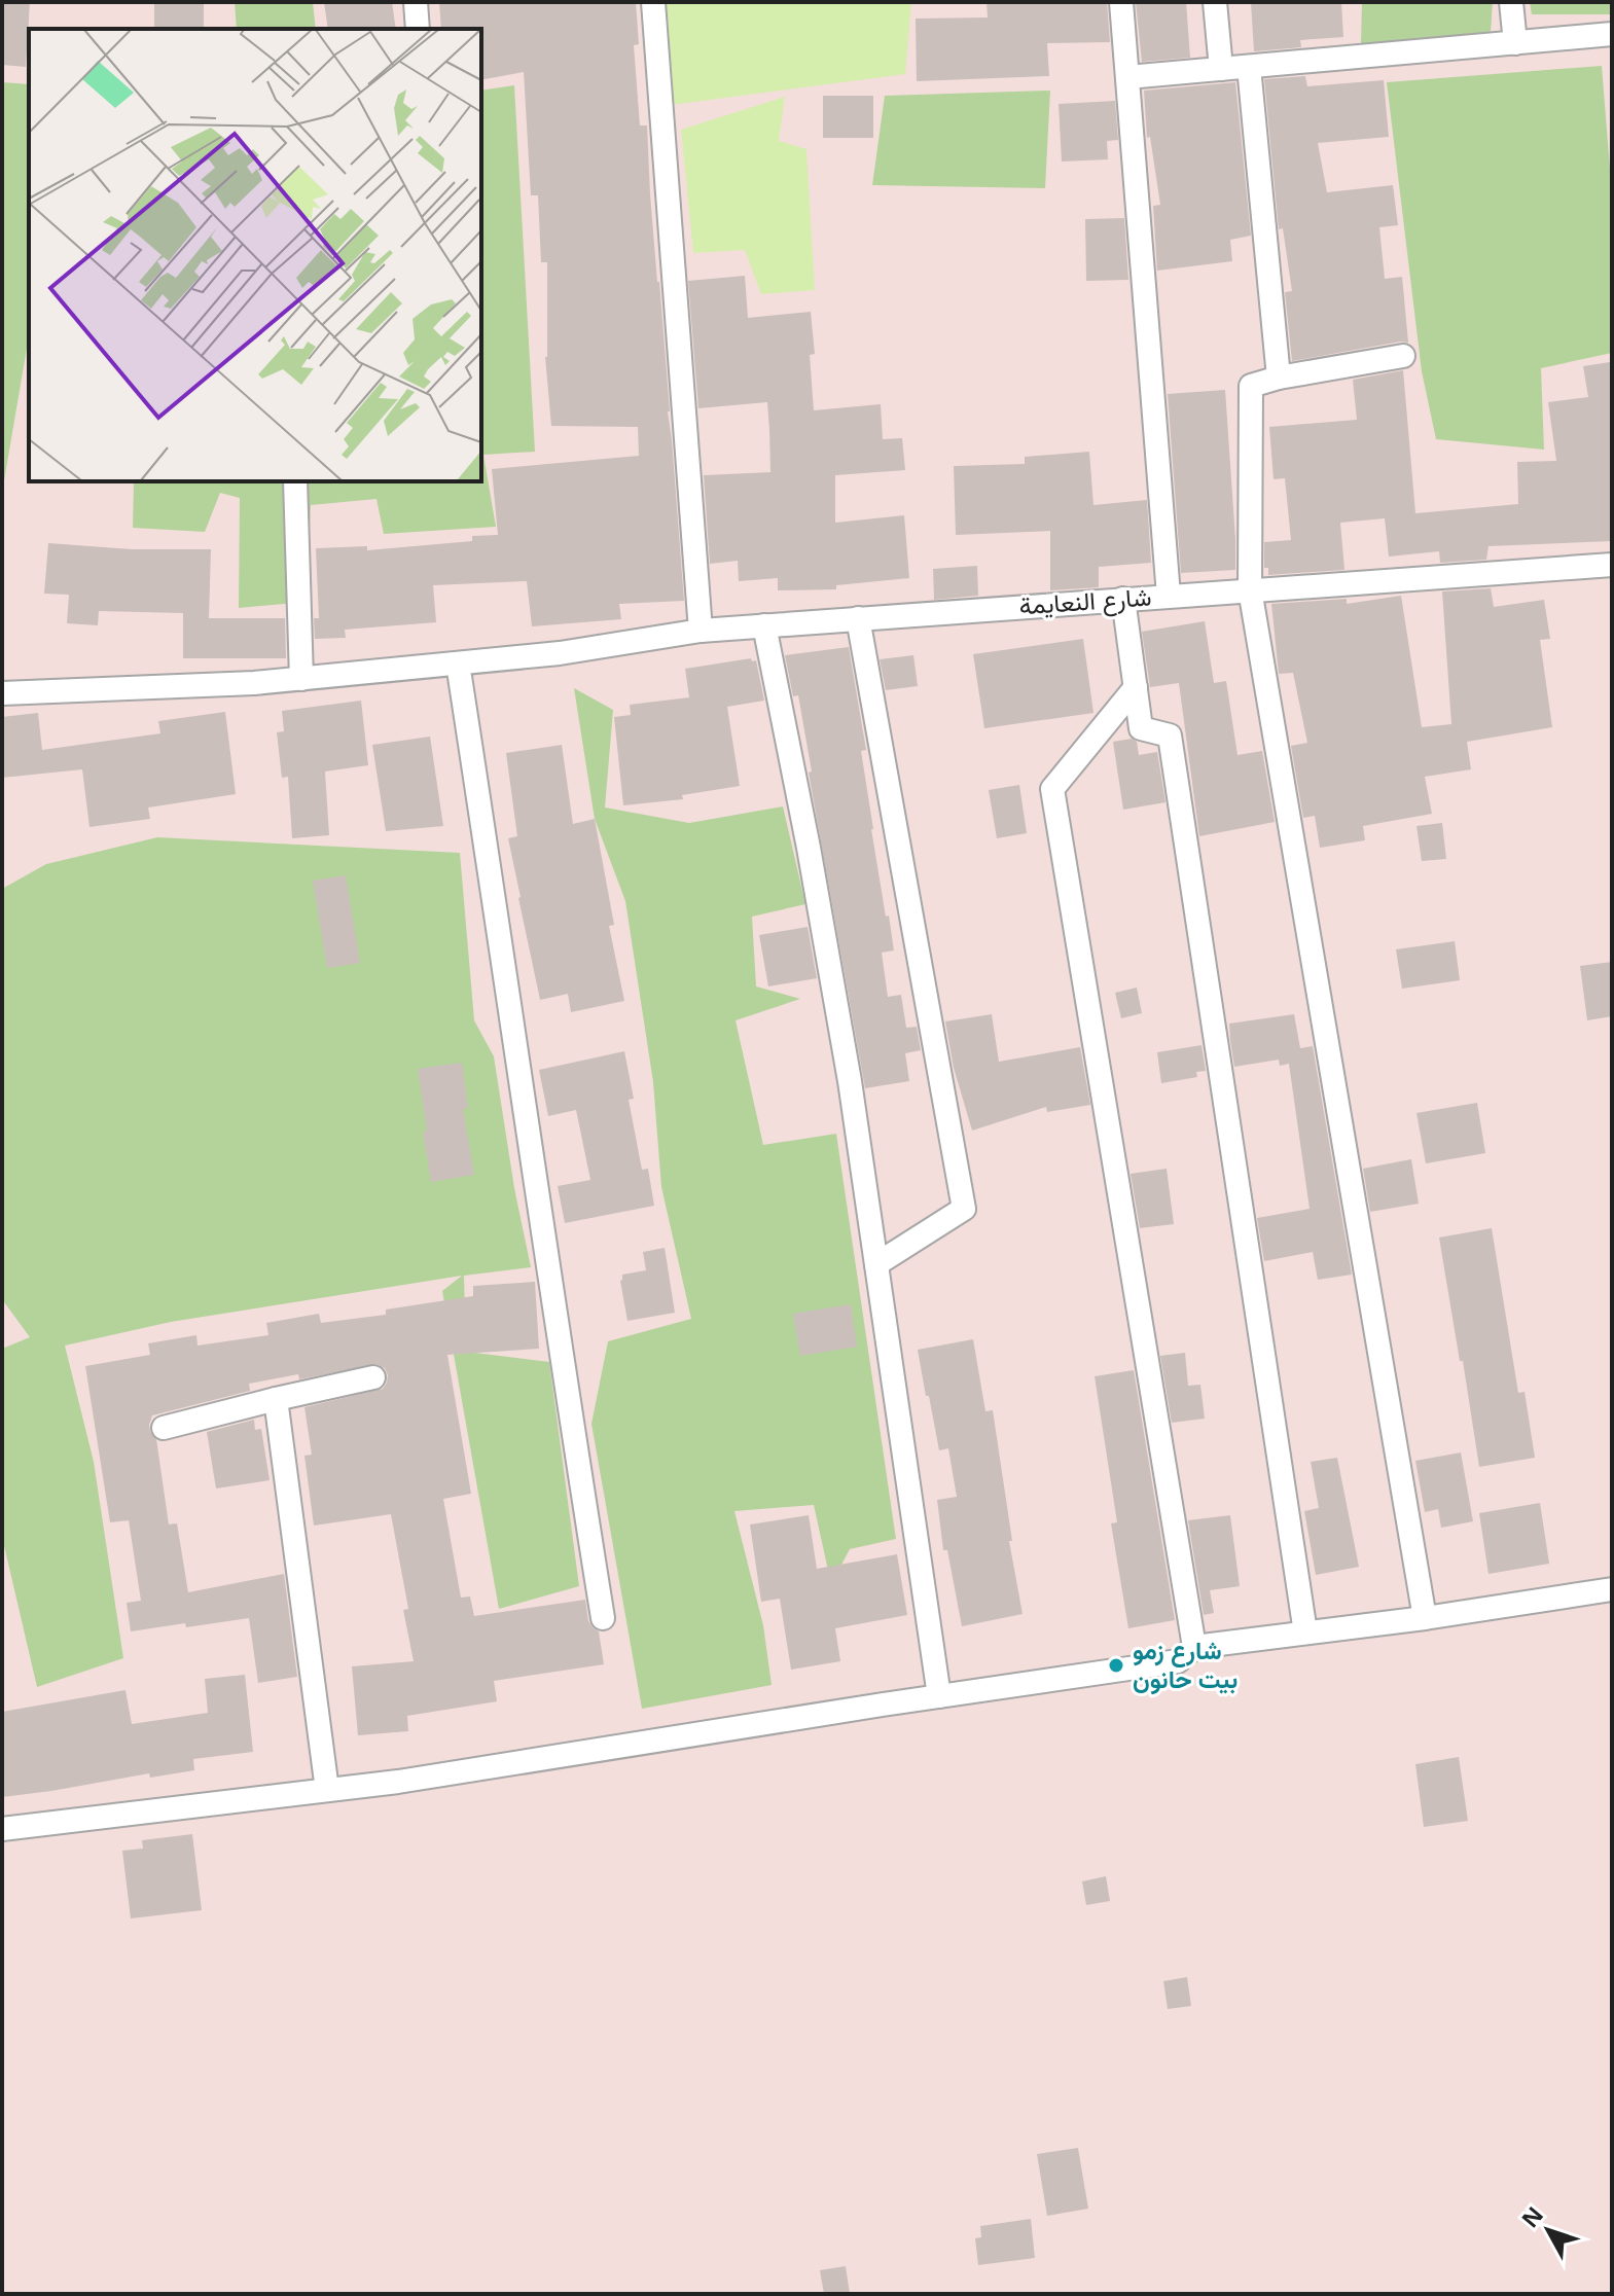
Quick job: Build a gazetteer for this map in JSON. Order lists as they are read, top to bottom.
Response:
{
  "streets": {
    "street": ["شارع النعايمة"]
  },
  "places": ["شارع زمو بيت حانون"],
  "north": "top left"
}
